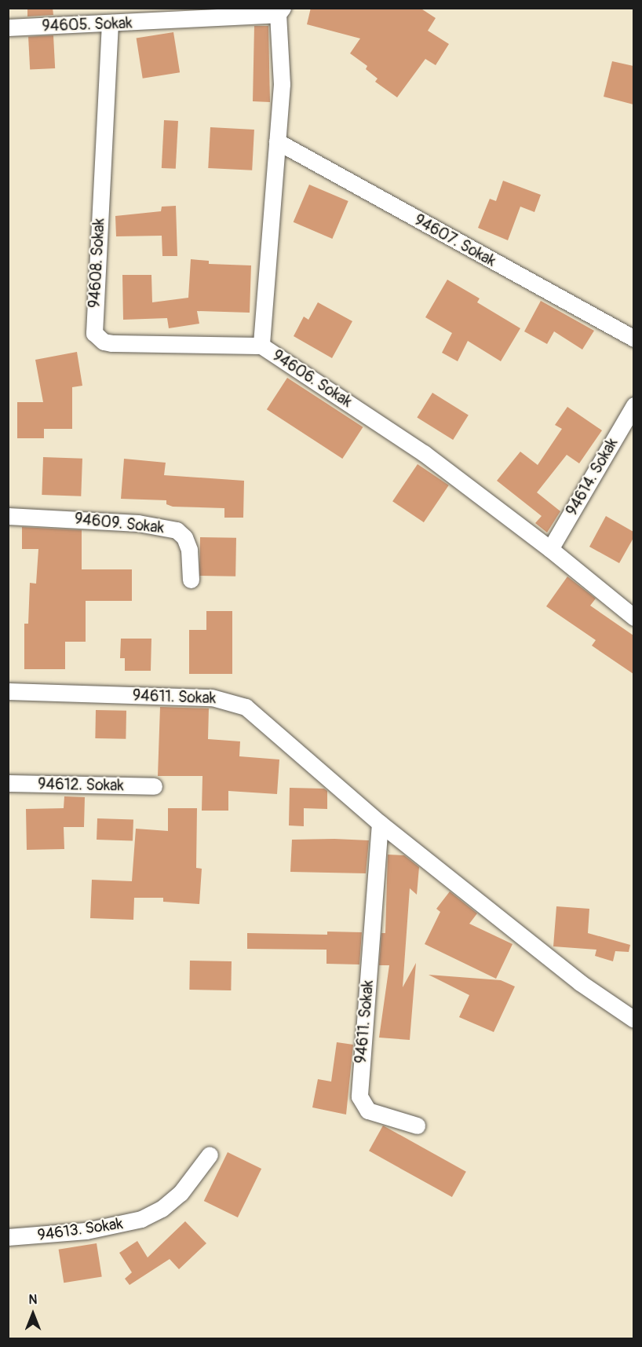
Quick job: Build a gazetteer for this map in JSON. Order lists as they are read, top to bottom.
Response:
{
  "streets": {
    "street": [
      "94605. Sokak",
      "94607. Sokak",
      "94608. Sokak",
      "94606. Sokak",
      "94614. Sokak",
      "94609. Sokak",
      "94611. Sokak",
      "94612. Sokak",
      "94613. Sokak"
    ]
  },
  "crossings": [
    ["94605. Sokak", "94608. Sokak"],
    ["94605. Sokak", "94606. Sokak"],
    ["94607. Sokak", "94606. Sokak"],
    ["94608. Sokak", "94606. Sokak"],
    ["94606. Sokak", "94614. Sokak"]
  ],
  "north": "top"
}
